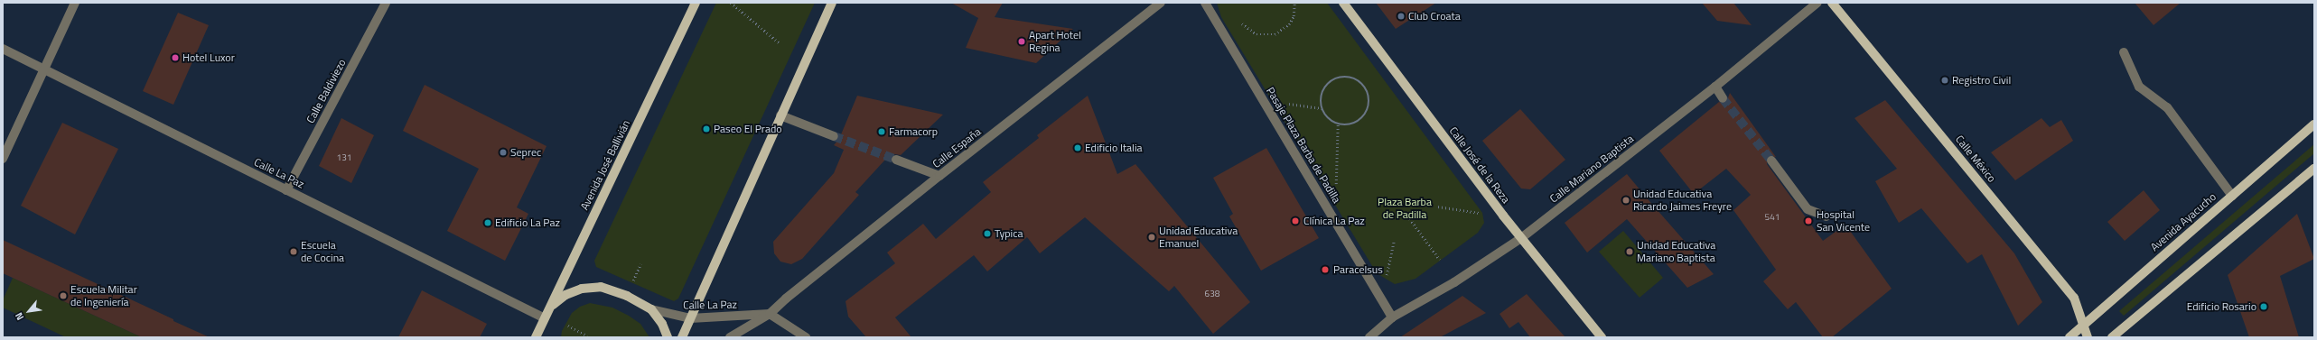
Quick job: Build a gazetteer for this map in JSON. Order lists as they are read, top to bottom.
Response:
{
  "streets": {
    "main road": [
      "Calle México",
      "Avenida José Ballivián",
      "Calle José de la Reza",
      "Calle La Paz",
      "Avenida Ayacucho"
    ],
    "street": [
      "Calle Baldiviezo",
      "Pasaje Plaza Barba de Padilla",
      "Calle España",
      "Calle Mariano Baptista"
    ]
  },
  "crossings": [
    ["Calle Baldiviezo", "Calle La Paz"],
    ["Pasaje Plaza Barba de Padilla", "Calle Mariano Baptista"],
    ["Calle España", "Calle La Paz"],
    ["Calle México", "Avenida Ayacucho"],
    ["Avenida José Ballivián", "Calle La Paz"],
    ["Calle José de la Reza", "Calle Mariano Baptista"]
  ],
  "parks": ["Plaza Barba de Padilla"],
  "places": [
    "Club Croata",
    "Apart Hotel Regina",
    "Hotel Luxor",
    "Registro Civil",
    "Paseo El Prado",
    "Farmacorp",
    "Edificio Italia",
    "Seprec",
    "Unidad Educativa Ricardo Jaimes Freyre",
    "Clínica La Paz",
    "Hospital San Vicente",
    "Edificio La Paz",
    "Typica",
    "Unidad Educativa Emanuel",
    "Escuela de Cocina",
    "Unidad Educativa Mariano Baptista",
    "Paracelsus",
    "Escuela Militar de Ingeniería",
    "Edificio Rosario"
  ],
  "house_numbers": ["131", "541", "638"],
  "north": "bottom left"
}
